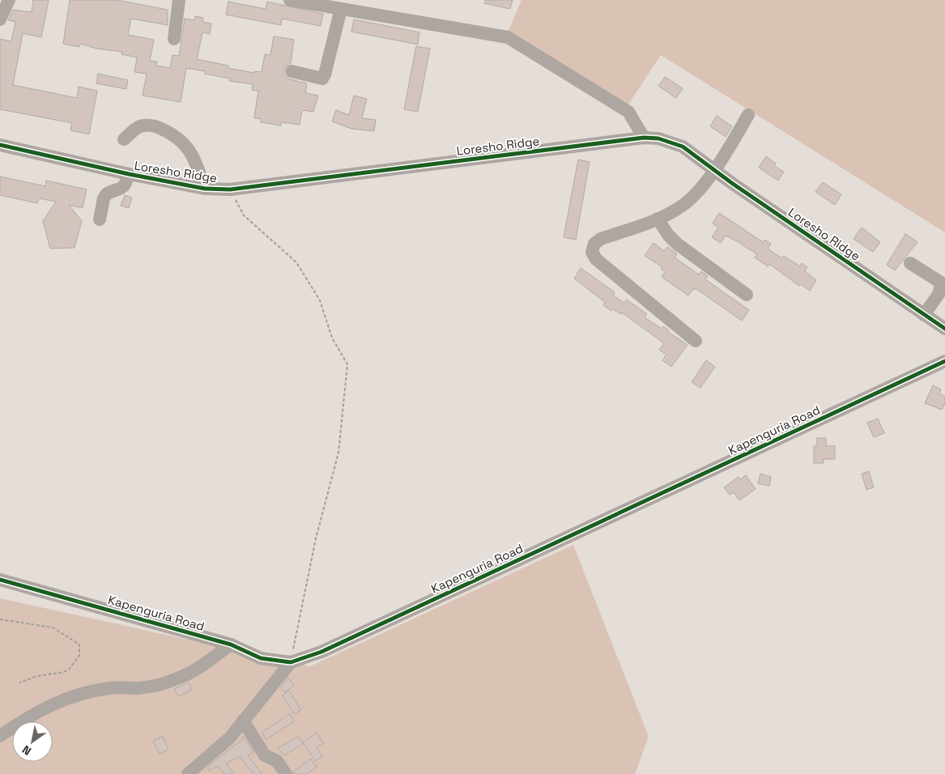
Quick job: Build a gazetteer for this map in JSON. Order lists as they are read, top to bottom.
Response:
{
  "streets": {
    "street": ["Loresho Ridge", "Kapenguria Road"]
  },
  "north": "bottom left"
}
